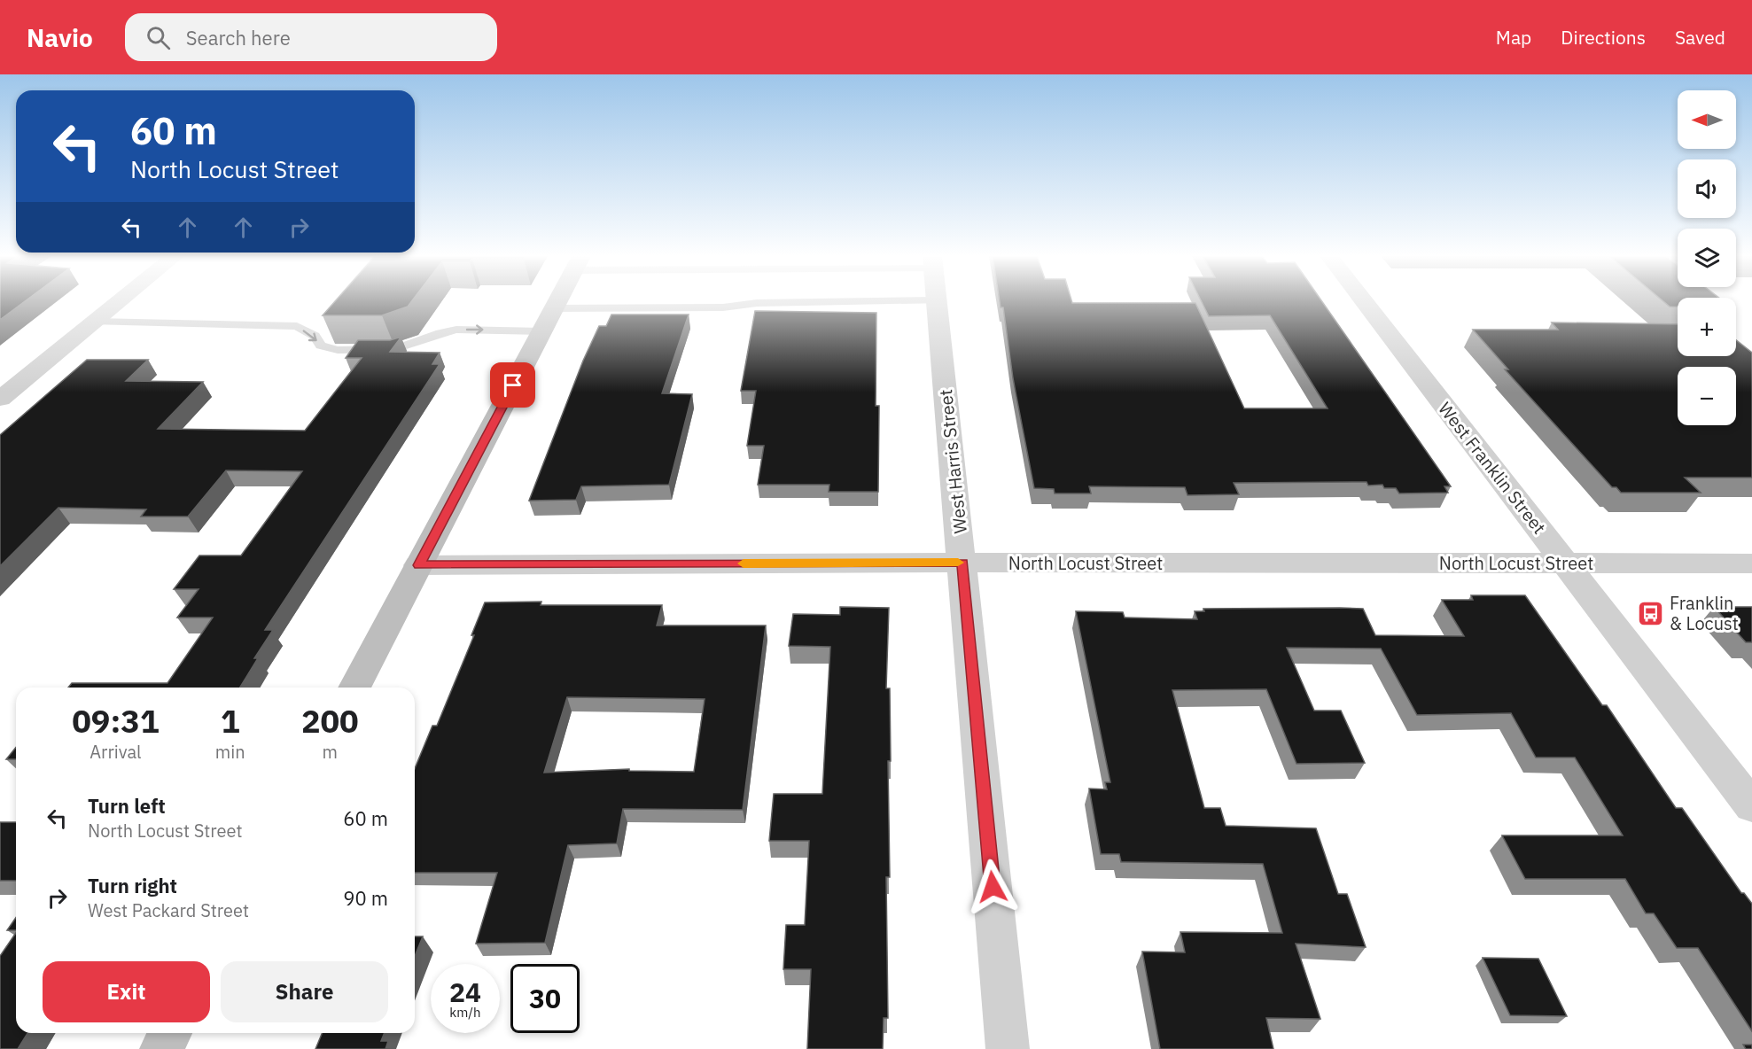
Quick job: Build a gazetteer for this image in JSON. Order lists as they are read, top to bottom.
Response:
{
  "streets": {
    "street": ["West Harris Street", "West Franklin Street", "North Locust Street"]
  },
  "crossings": [
    ["West Harris Street", "North Locust Street"],
    ["West Franklin Street", "North Locust Street"]
  ],
  "places": {
    "bus stop": ["Franklin & Locust"]
  },
  "north": "left",
  "page": {
    "header": "Navio",
    "search": "Search here",
    "nav": ["Map", "Directions", "Saved"],
    "map_buttons": ["+", "−"],
    "turn": ["60 m", "North Locust Street"],
    "eta": [
      "09:31",
      "Arrival",
      "1",
      "min",
      "200",
      "m"
    ],
    "list": [
      {
        "name": "Turn left",
        "note": "North Locust Street",
        "value": "60 m"
      },
      {
        "name": "Turn right",
        "note": "West Packard Street",
        "value": "90 m"
      }
    ],
    "buttons": ["Exit", "Share"],
    "speed": "24 km/h",
    "limit": "30"
  }
}
